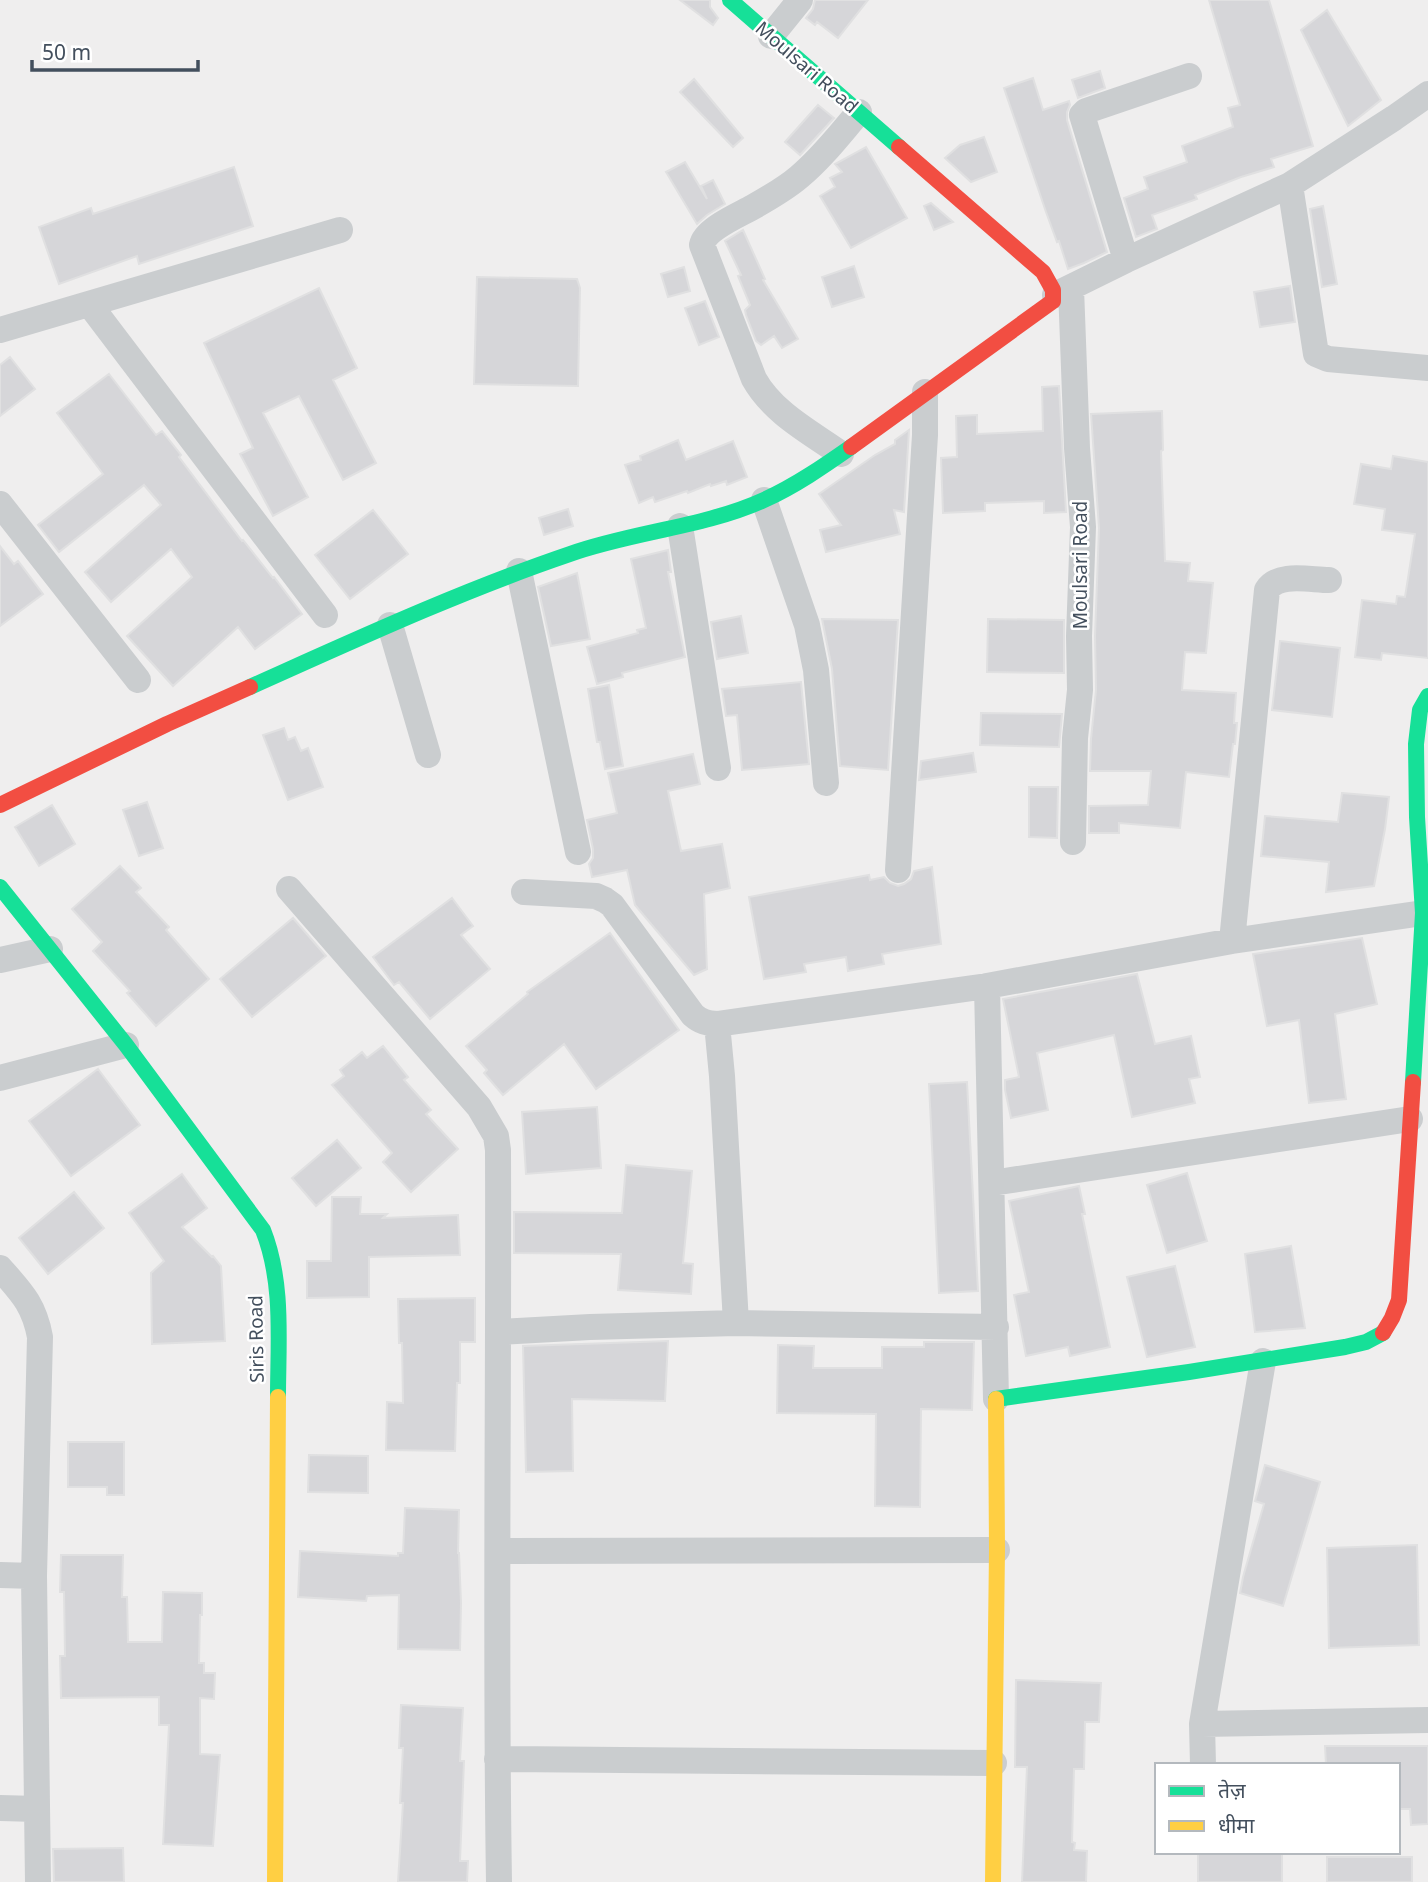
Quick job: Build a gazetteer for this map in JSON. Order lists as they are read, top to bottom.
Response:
{
  "streets": {
    "street": ["Moulsari Road", "Siris Road"]
  },
  "legend": ["तेज़", "धीमा"],
  "scale_bar": "50 m"
}
